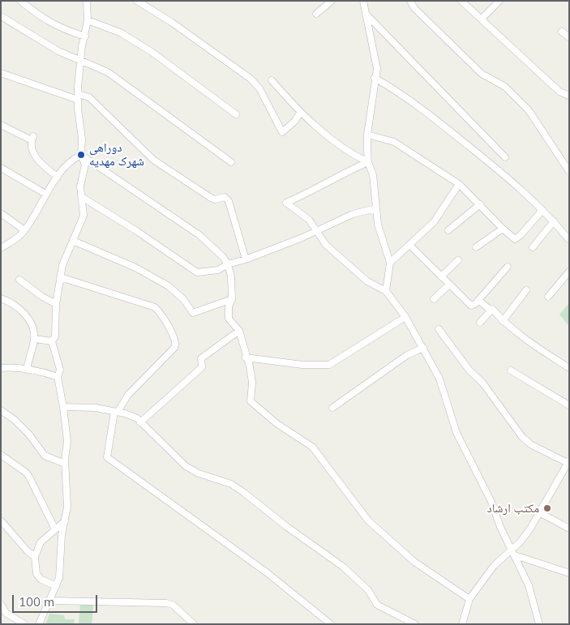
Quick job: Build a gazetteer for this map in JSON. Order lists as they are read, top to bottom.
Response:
{
  "places": ["دوراهی شهرک مهدیه", "مکتب ارشاد"],
  "scale_bar": "100 m"
}
